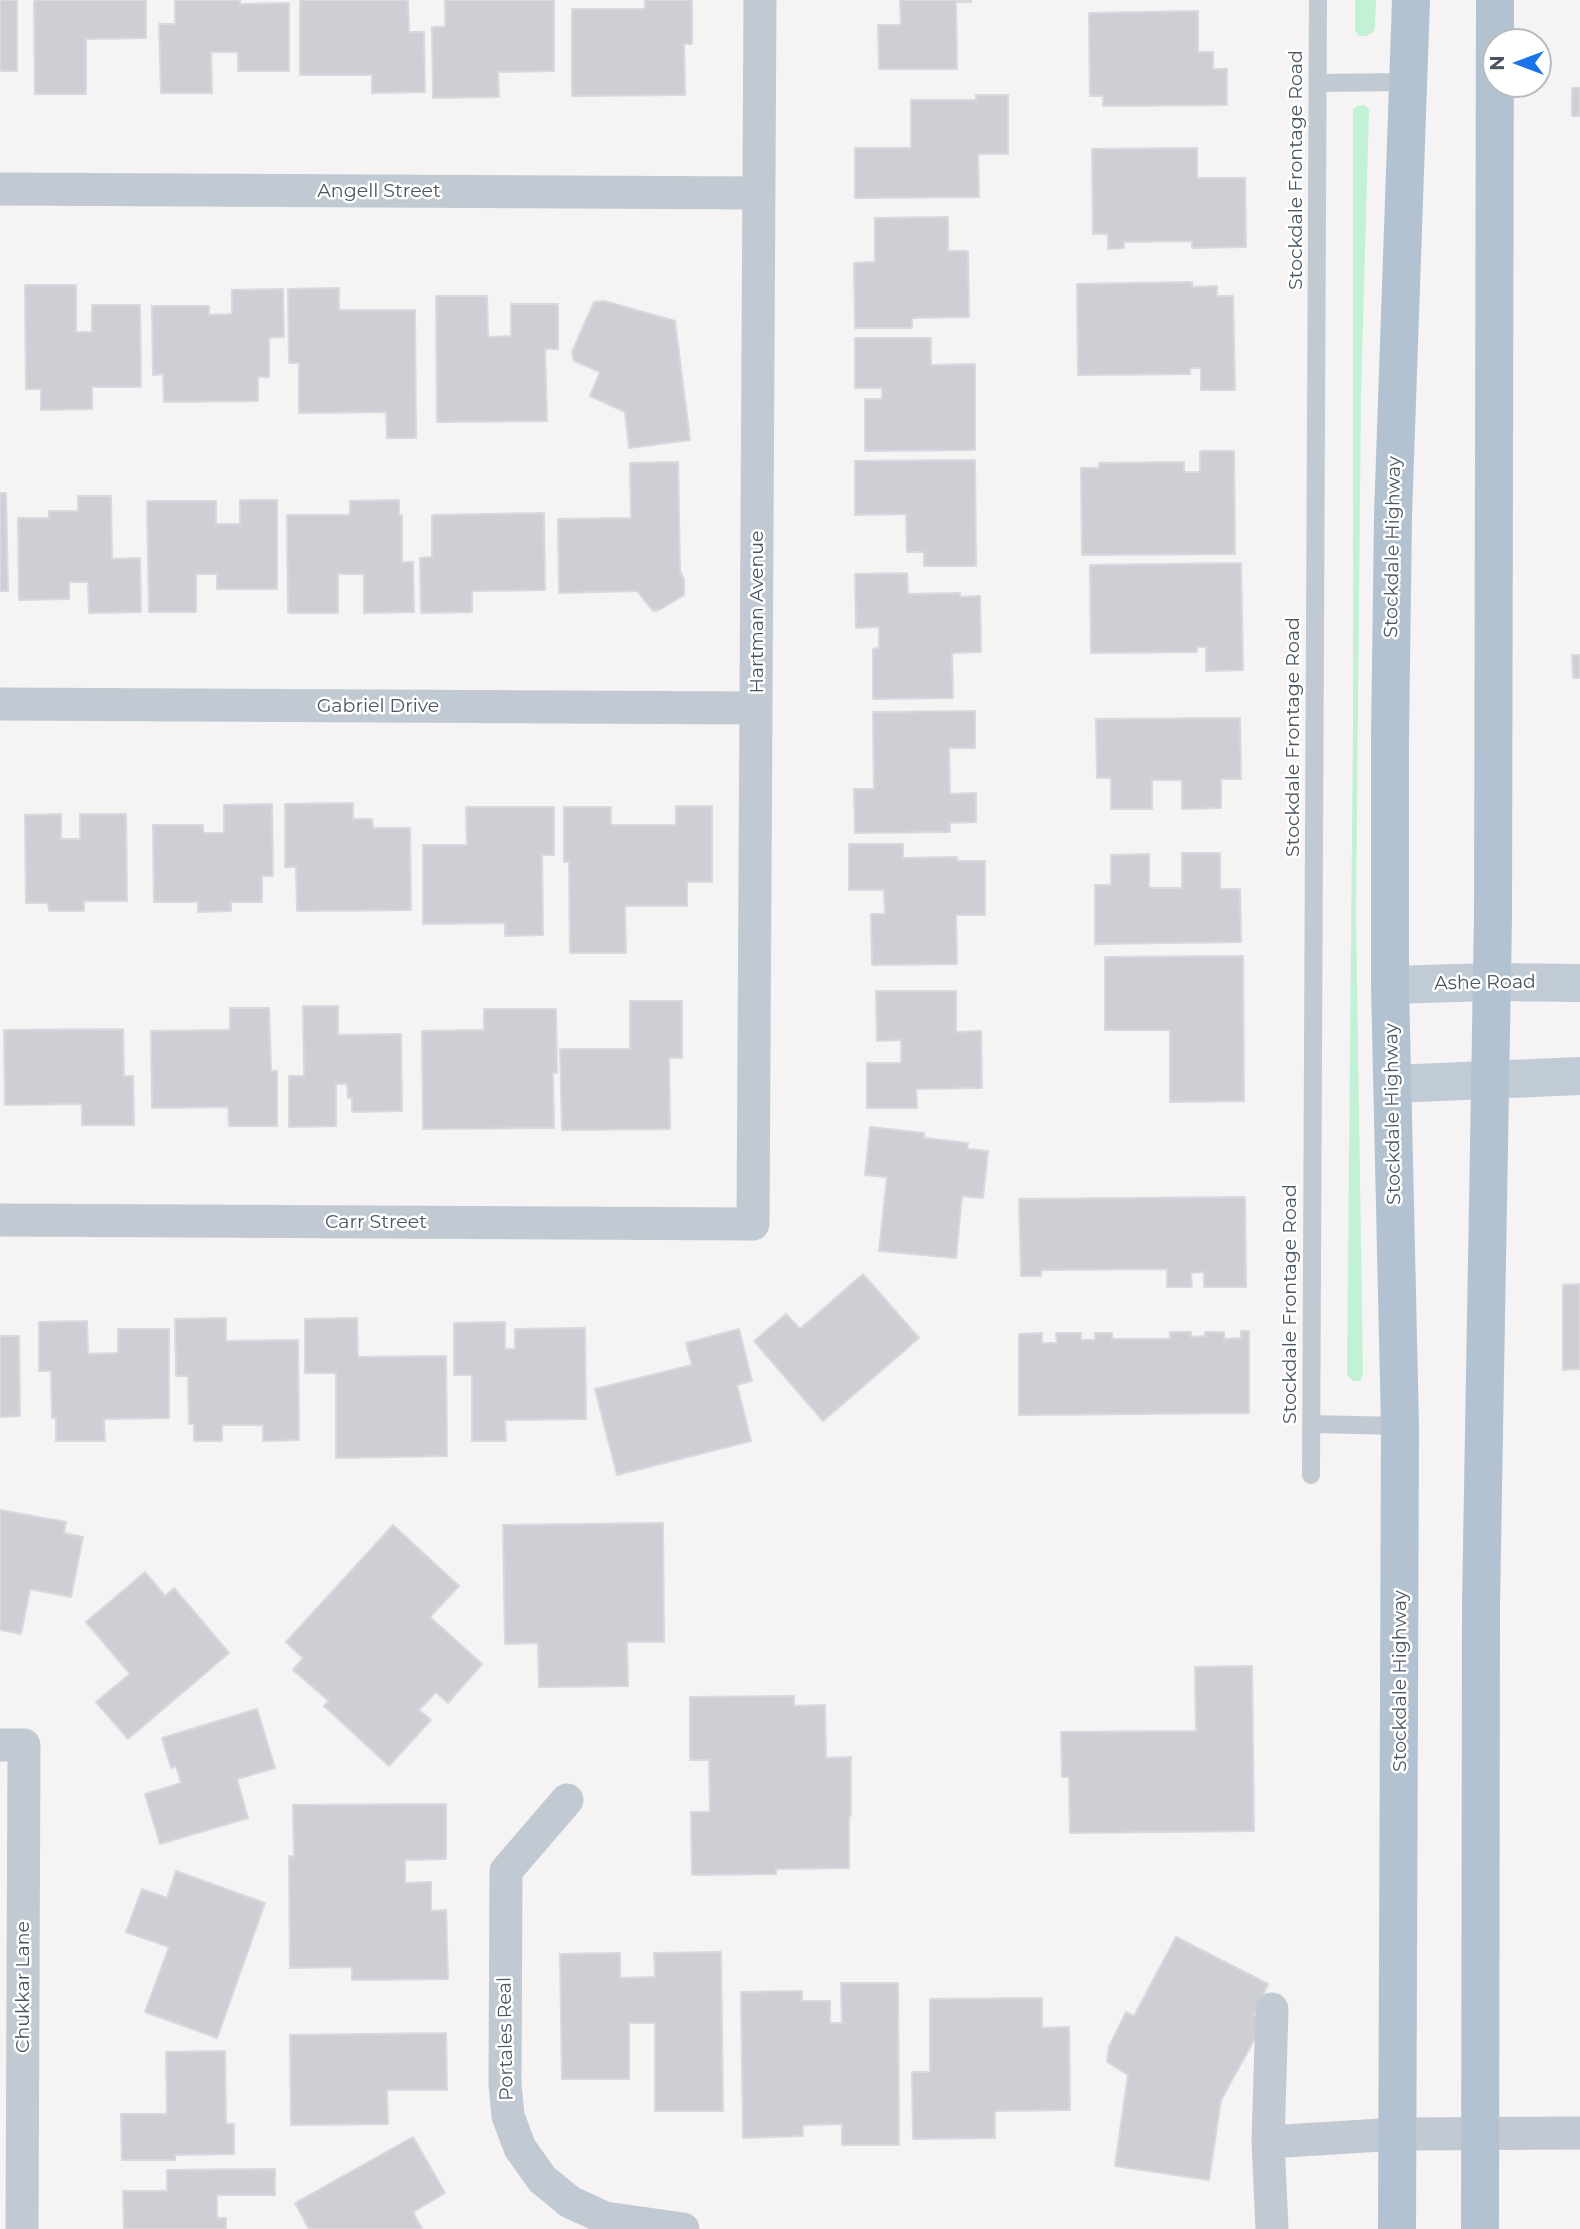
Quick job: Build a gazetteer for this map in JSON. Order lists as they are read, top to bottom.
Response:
{
  "streets": {
    "main road": ["Stockdale Highway"],
    "street": [
      "Angell Street",
      "Hartman Avenue",
      "Gabriel Drive",
      "Ashe Road",
      "Carr Street",
      "Chukkar Lane",
      "Portales Real"
    ],
    "lane": ["Stockdale Frontage Road"]
  },
  "crossings": [
    ["Angell Street", "Hartman Avenue"],
    ["Stockdale Highway", "Ashe Road"],
    ["Hartman Avenue", "Gabriel Drive"],
    ["Hartman Avenue", "Carr Street"]
  ],
  "north": "left"
}
